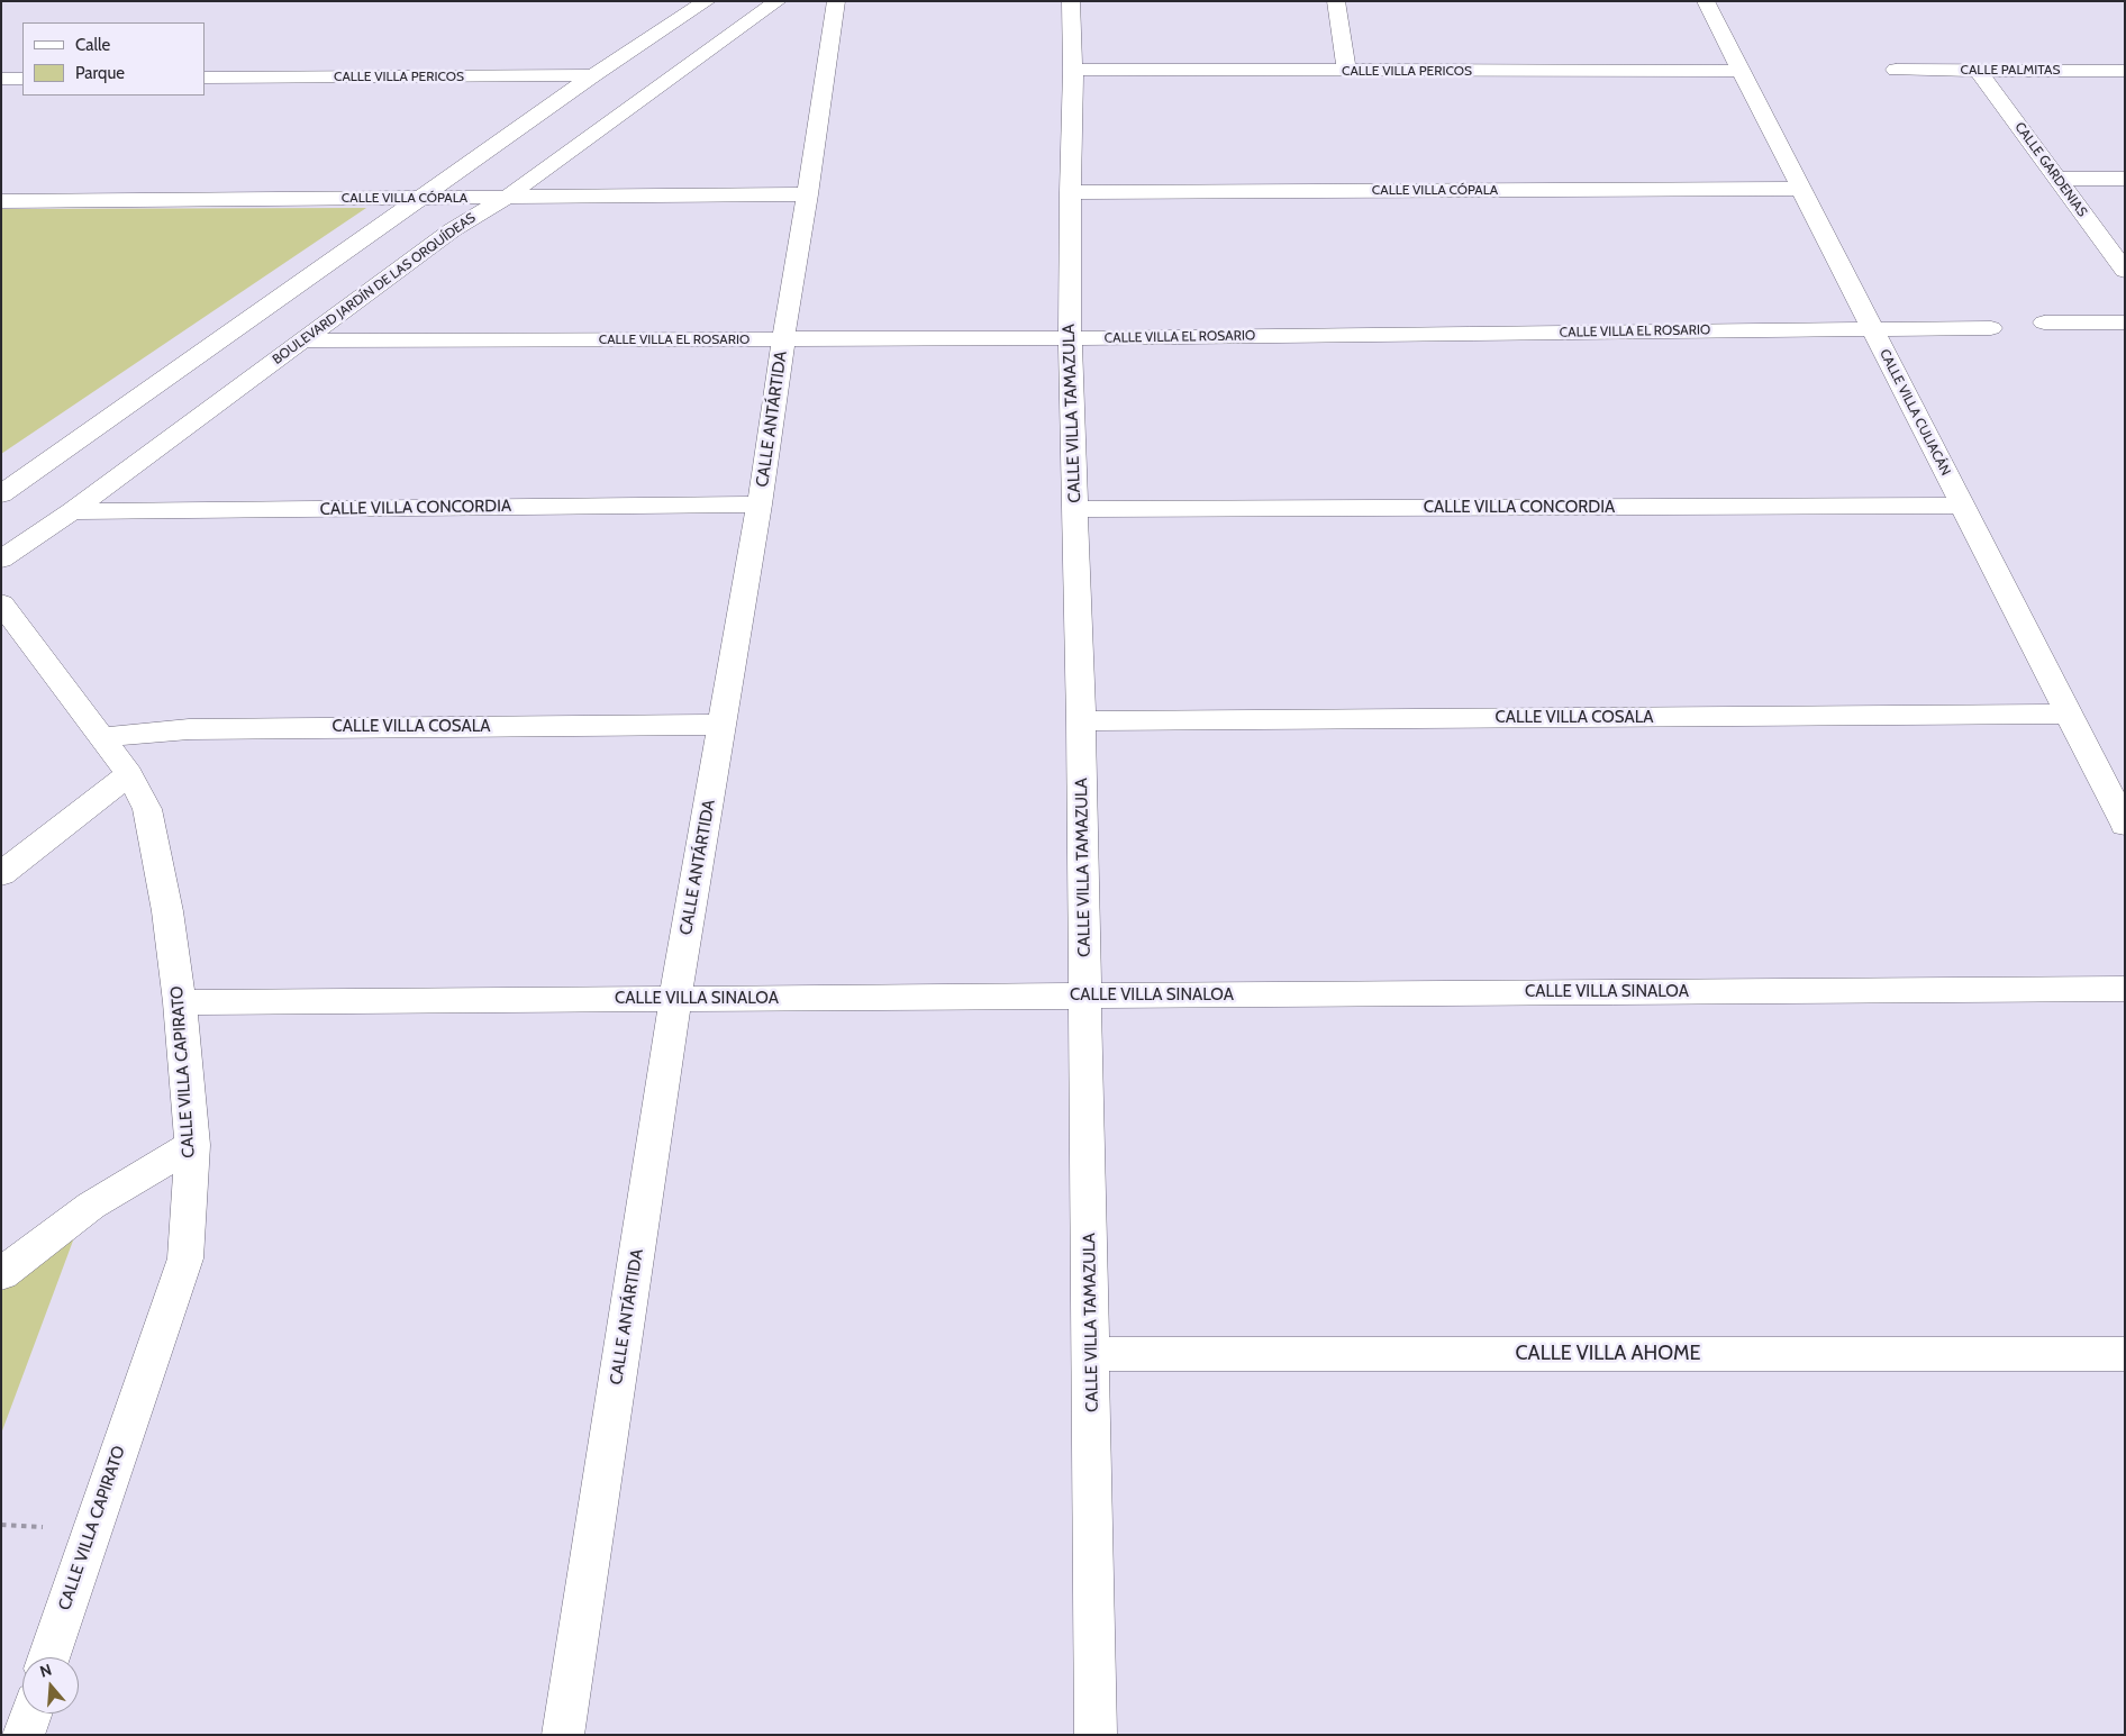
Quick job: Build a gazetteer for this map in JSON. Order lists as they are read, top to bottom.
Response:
{
  "streets": {
    "street": [
      "CALLE PALMITAS",
      "CALLE VILLA PERICOS",
      "CALLE GARDENIAS",
      "CALLE VILLA CÓPALA",
      "BOULEVARD JARDÍN DE LAS ORQUÍDEAS",
      "CALLE VILLA EL ROSARIO",
      "CALLE VILLA CULIACÁN",
      "CALLE VILLA TAMAZULA",
      "CALLE ANTÁRTIDA",
      "CALLE VILLA CONCORDIA",
      "CALLE VILLA COSALA",
      "CALLE VILLA SINALOA",
      "CALLE VILLA CAPIRATO",
      "CALLE VILLA AHOME"
    ]
  },
  "crossings": [
    ["CALLE PALMITAS", "CALLE GARDENIAS"],
    ["CALLE VILLA PERICOS", "CALLE VILLA CULIACÁN"],
    ["CALLE VILLA PERICOS", "CALLE VILLA TAMAZULA"],
    ["CALLE VILLA CÓPALA", "BOULEVARD JARDÍN DE LAS ORQUÍDEAS"],
    ["CALLE VILLA CÓPALA", "CALLE VILLA CULIACÁN"],
    ["CALLE VILLA CÓPALA", "CALLE VILLA TAMAZULA"],
    ["CALLE VILLA CÓPALA", "CALLE ANTÁRTIDA"],
    ["BOULEVARD JARDÍN DE LAS ORQUÍDEAS", "CALLE VILLA EL ROSARIO"],
    ["BOULEVARD JARDÍN DE LAS ORQUÍDEAS", "CALLE VILLA CONCORDIA"],
    ["CALLE VILLA EL ROSARIO", "CALLE VILLA CULIACÁN"],
    ["CALLE VILLA EL ROSARIO", "CALLE VILLA TAMAZULA"],
    ["CALLE VILLA EL ROSARIO", "CALLE ANTÁRTIDA"],
    ["CALLE VILLA CULIACÁN", "CALLE VILLA CONCORDIA"],
    ["CALLE VILLA CULIACÁN", "CALLE VILLA COSALA"],
    ["CALLE VILLA TAMAZULA", "CALLE VILLA CONCORDIA"],
    ["CALLE VILLA TAMAZULA", "CALLE VILLA COSALA"],
    ["CALLE VILLA TAMAZULA", "CALLE VILLA SINALOA"],
    ["CALLE VILLA TAMAZULA", "CALLE VILLA AHOME"],
    ["CALLE ANTÁRTIDA", "CALLE VILLA CONCORDIA"],
    ["CALLE ANTÁRTIDA", "CALLE VILLA COSALA"],
    ["CALLE ANTÁRTIDA", "CALLE VILLA SINALOA"],
    ["CALLE VILLA COSALA", "CALLE VILLA CAPIRATO"],
    ["CALLE VILLA SINALOA", "CALLE VILLA CAPIRATO"]
  ],
  "legend": ["Calle", "Parque"],
  "north": "top"
}
